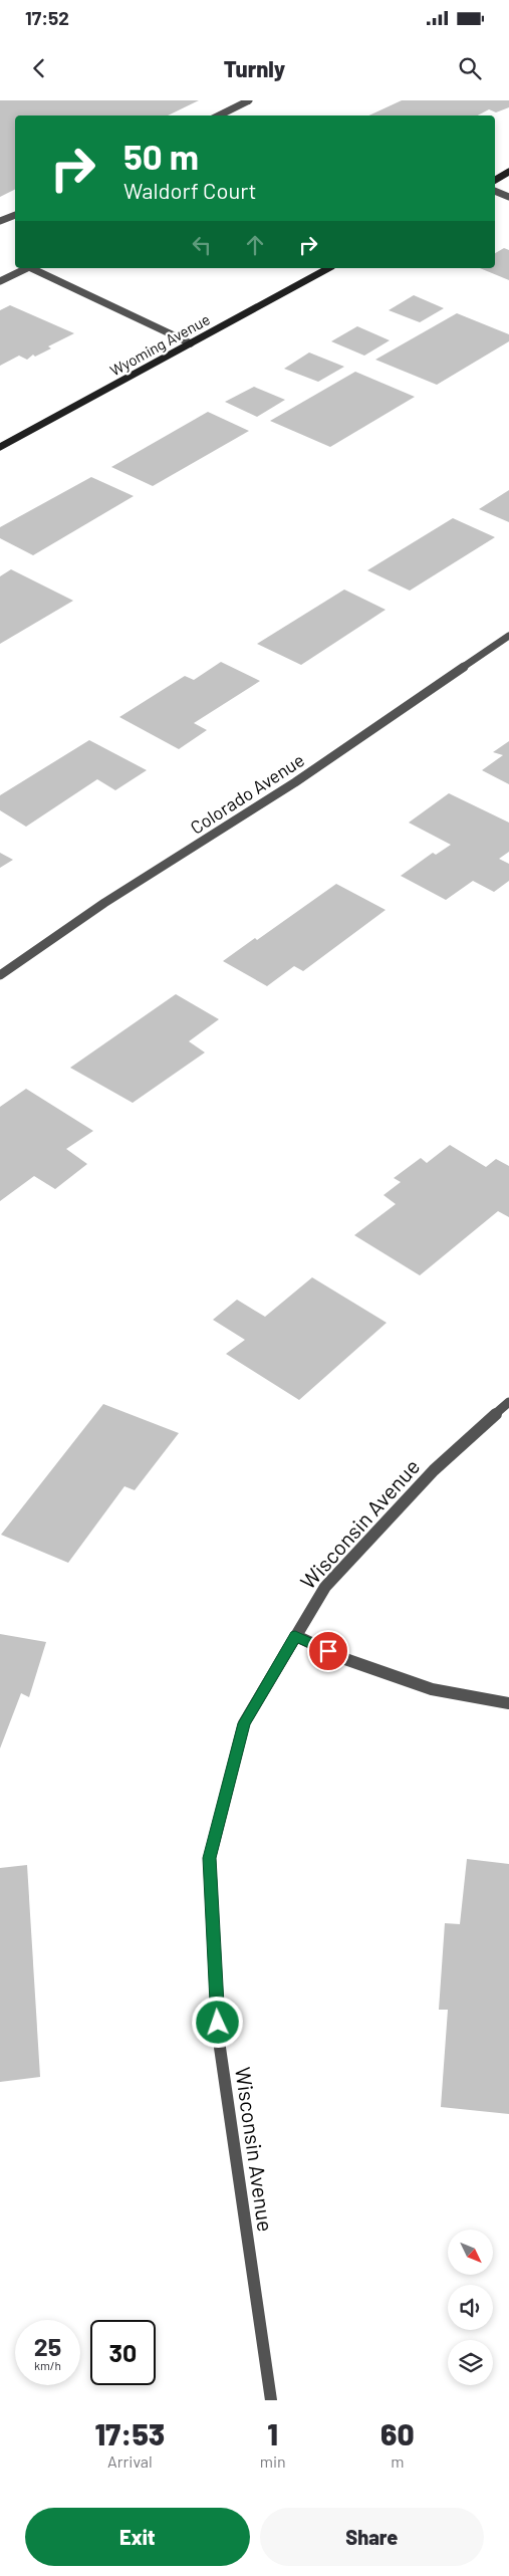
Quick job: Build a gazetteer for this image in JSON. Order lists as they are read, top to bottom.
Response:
{
  "streets": {
    "street": ["Wyoming Avenue", "Colorado Avenue", "Wisconsin Avenue"]
  },
  "north": "bottom right",
  "page": {
    "status": "17:52",
    "header": "Turnly",
    "turn": ["50 m", "Waldorf Court"],
    "speed": "25 km/h",
    "limit": "30",
    "eta": [
      "17:53",
      "Arrival",
      "1",
      "min",
      "60",
      "m"
    ],
    "buttons": ["Exit", "Share"]
  }
}
